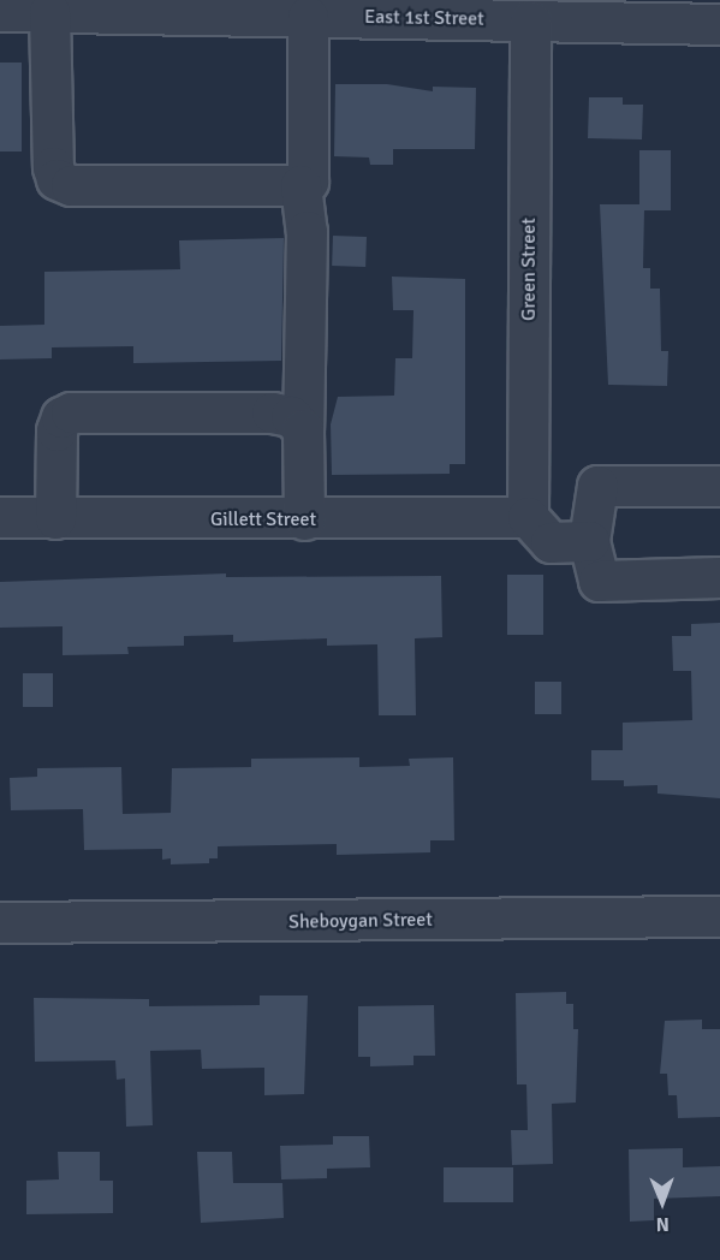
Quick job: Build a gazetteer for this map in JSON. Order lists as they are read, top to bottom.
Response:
{
  "streets": {
    "street": [
      "East 1st Street",
      "Green Street",
      "Gillett Street",
      "Sheboygan Street"
    ]
  },
  "crossings": [
    ["East 1st Street", "Green Street"],
    ["Green Street", "Gillett Street"]
  ],
  "north": "bottom"
}
